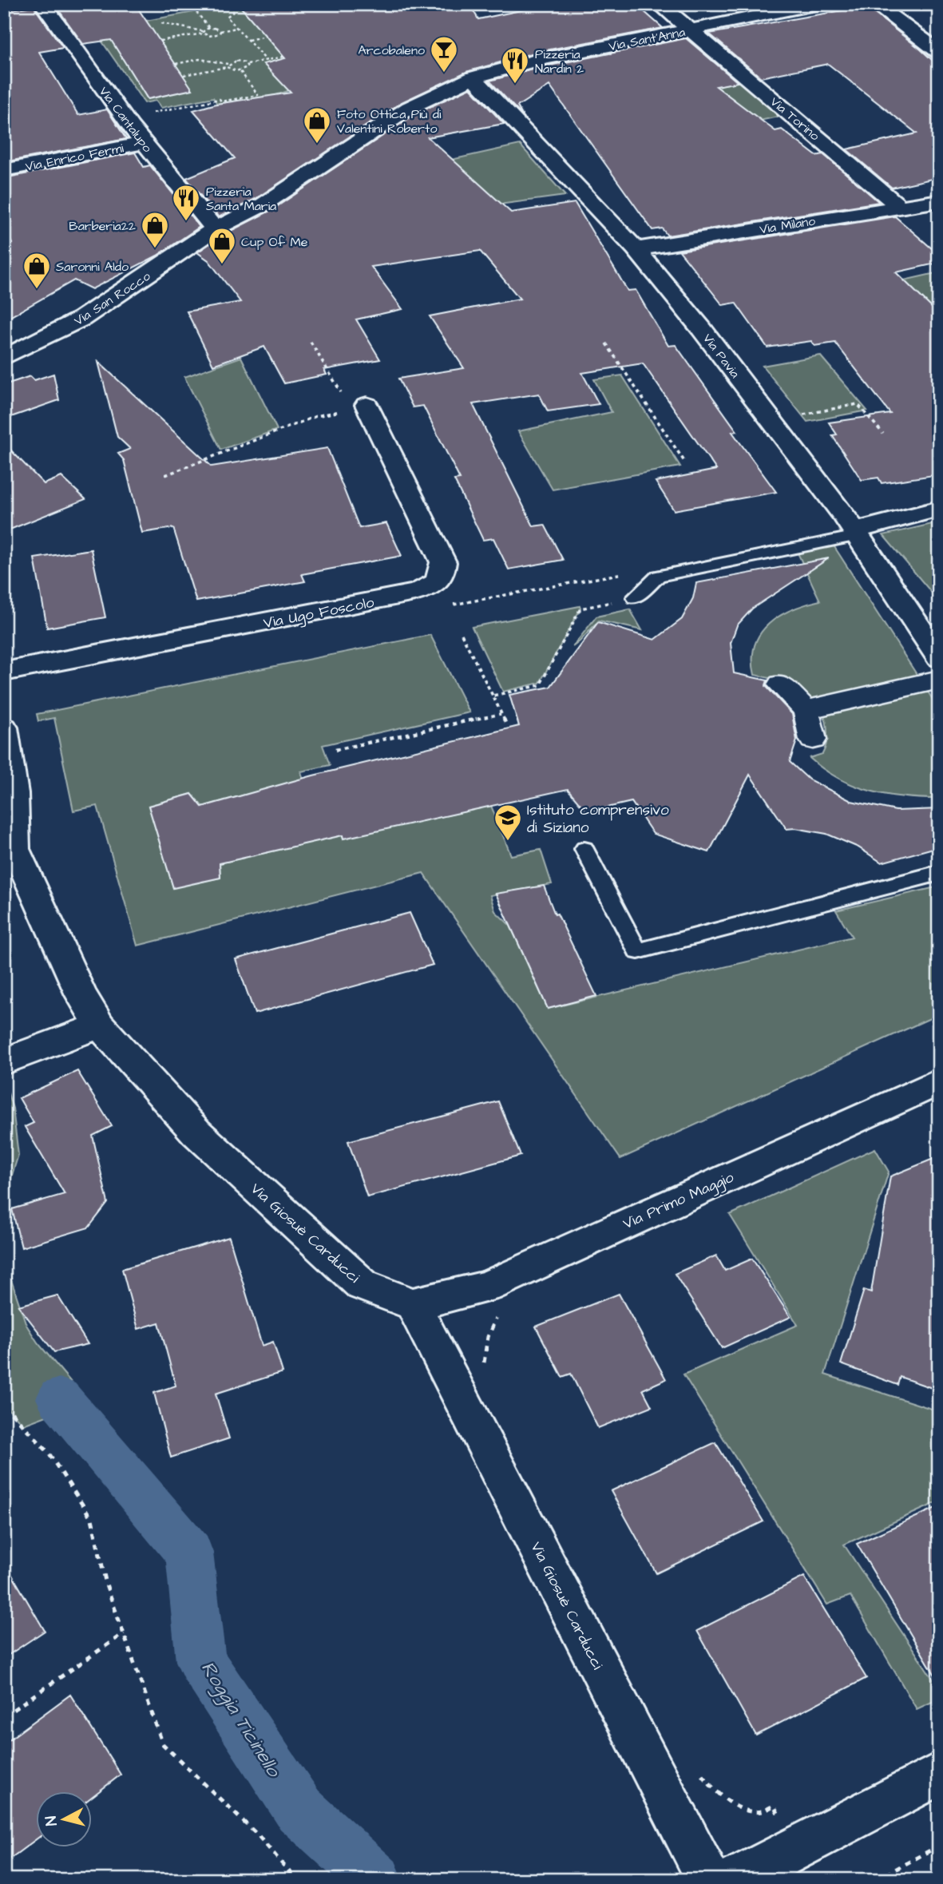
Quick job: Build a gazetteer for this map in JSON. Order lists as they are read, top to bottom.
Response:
{
  "streets": {
    "street": [
      "Via Sant'Anna",
      "Via Torino",
      "Via Cantalupo",
      "Via Enrico Fermi",
      "Via Milano",
      "Via San Rocco",
      "Via Pavia",
      "Via Ugo Foscolo",
      "Via Primo Maggio",
      "Via Giosuè Carducci"
    ]
  },
  "crossings": [
    ["Via Sant'Anna", "Via Torino"],
    ["Via Sant'Anna", "Via Cantalupo"],
    ["Via Sant'Anna", "Via San Rocco"],
    ["Via Sant'Anna", "Via Pavia"],
    ["Via Torino", "Via Milano"],
    ["Via Cantalupo", "Via Enrico Fermi"],
    ["Via Cantalupo", "Via San Rocco"],
    ["Via Milano", "Via Pavia"],
    ["Via Primo Maggio", "Via Giosuè Carducci"]
  ],
  "water": ["Roggia Ticinello"],
  "places": {
    "bar": ["Arcobaleno"],
    "restaurant": ["Pizzeria Nardin 2", "Pizzeria Santa Maria"],
    "shop": [
      "Foto Ottica Più di Valentini Roberto",
      "Barberia22",
      "Cup Of Me",
      "Saronni Aldo"
    ],
    "school or university": ["Istituto comprensivo di Siziano"]
  },
  "north": "left"
}
